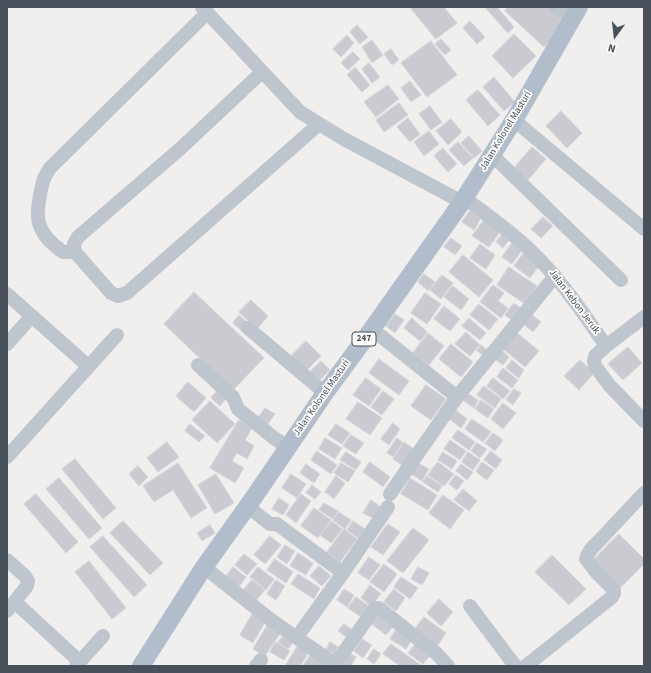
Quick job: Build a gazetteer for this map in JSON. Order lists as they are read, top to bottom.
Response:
{
  "streets": {
    "main road": ["Jalan Kolonel Masturi", "247"],
    "street": ["Jalan Kebon Jeruk"]
  },
  "crossings": [
    ["Jalan Kolonel Masturi", "Jalan Kebon Jeruk"]
  ],
  "north": "bottom"
}
